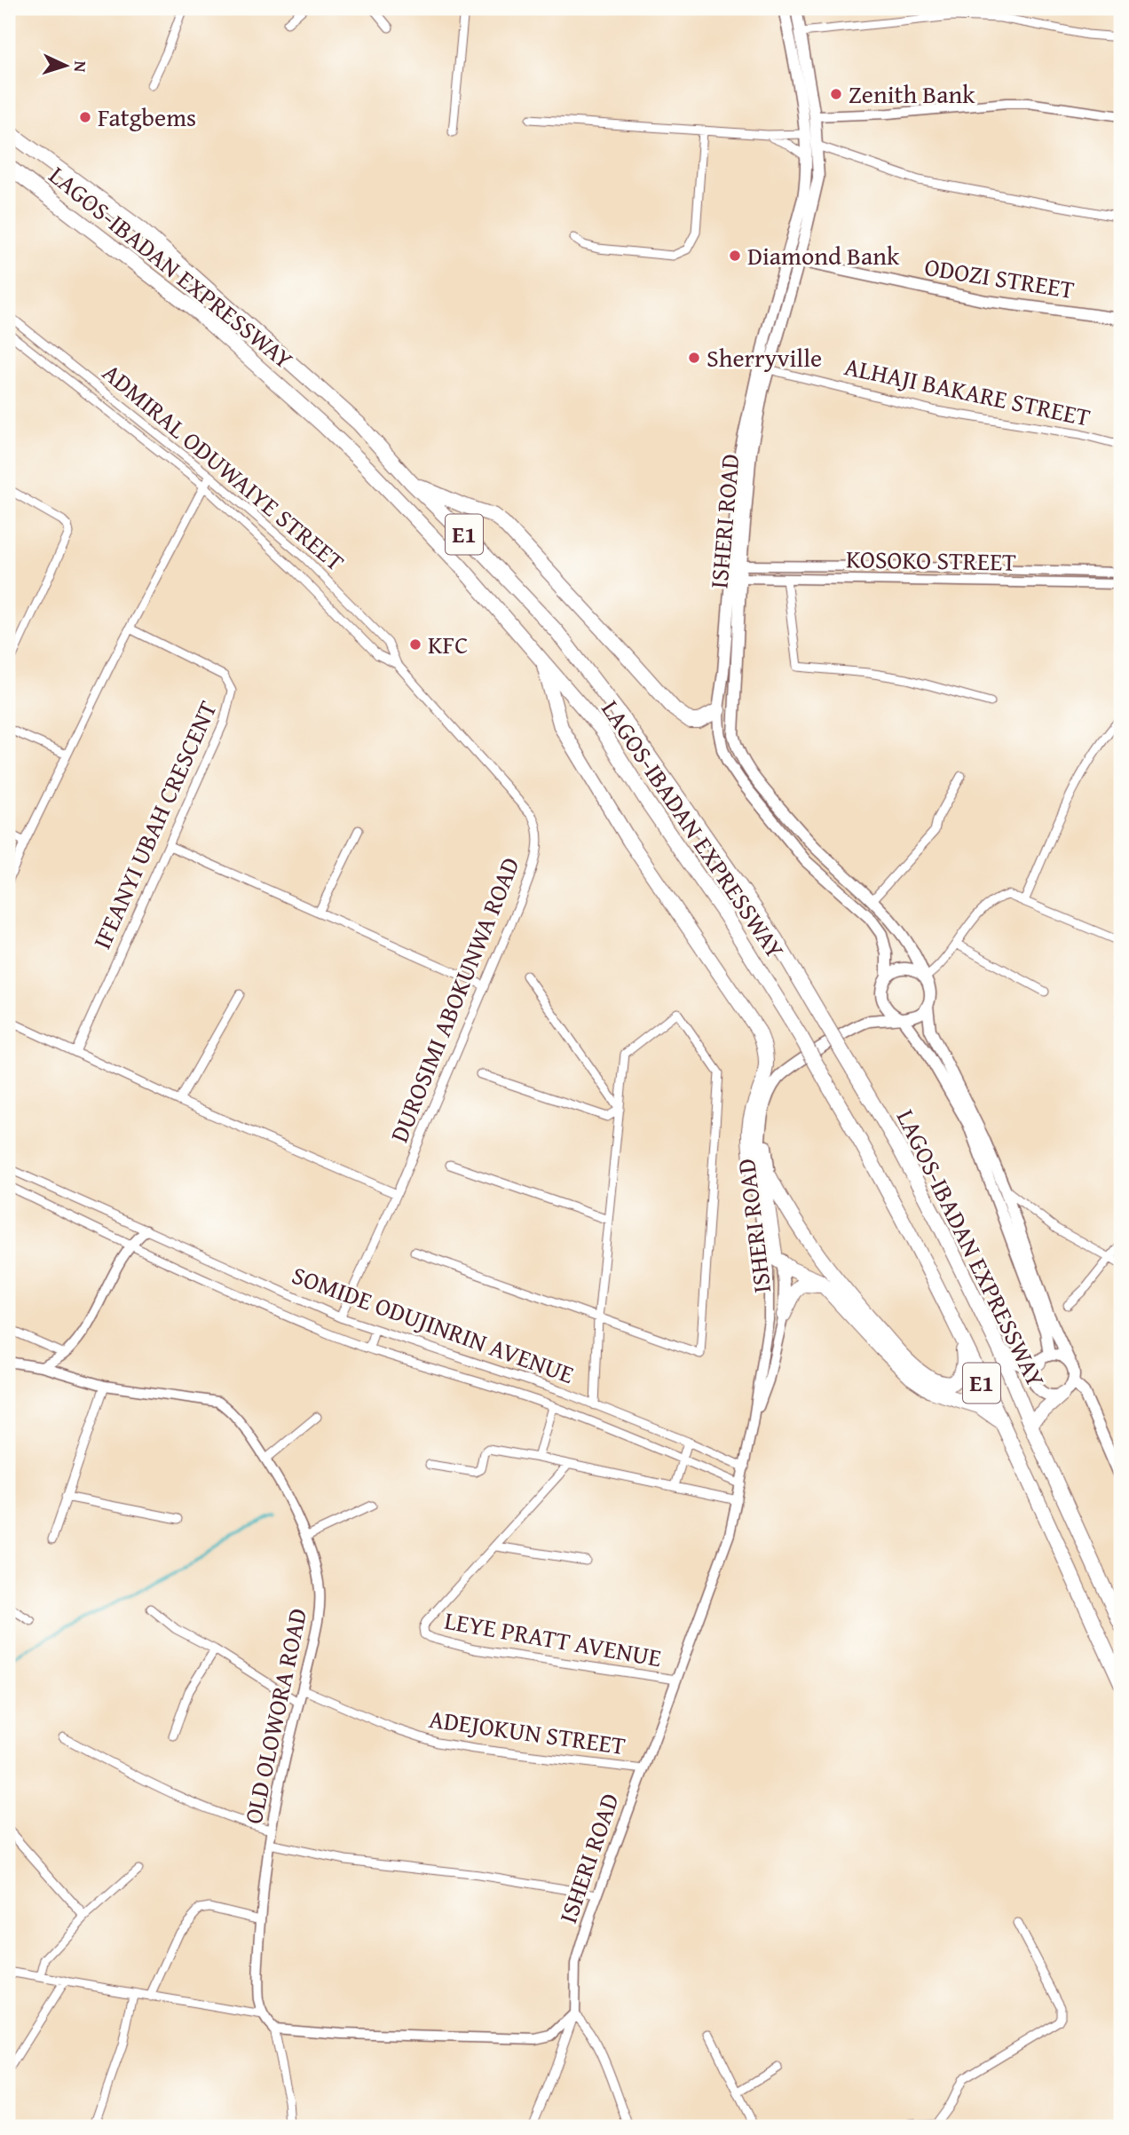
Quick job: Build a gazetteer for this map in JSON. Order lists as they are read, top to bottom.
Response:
{
  "streets": {
    "highway": ["LAGOS-IBADAN EXPRESSWAY", "E1"],
    "main road": ["ODOZI STREET", "ISHERI ROAD"],
    "street": [
      "ALHAJI BAKARE STREET",
      "ADMIRAL ODUWAIYE STREET",
      "KOSOKO STREET",
      "IFEANYI UBAH CRESCENT",
      "DUROSIMI ABOKUNWA ROAD",
      "SOMIDE ODUJINRIN AVENUE",
      "LEYE PRATT AVENUE",
      "OLD OLOWORA ROAD",
      "ADEJOKUN STREET"
    ]
  },
  "crossings": [
    ["ODOZI STREET", "ISHERI ROAD"],
    ["ALHAJI BAKARE STREET", "ISHERI ROAD"],
    ["ADMIRAL ODUWAIYE STREET", "DUROSIMI ABOKUNWA ROAD"],
    ["ISHERI ROAD", "KOSOKO STREET"],
    ["ISHERI ROAD", "SOMIDE ODUJINRIN AVENUE"],
    ["ISHERI ROAD", "LEYE PRATT AVENUE"],
    ["ISHERI ROAD", "ADEJOKUN STREET"],
    ["DUROSIMI ABOKUNWA ROAD", "SOMIDE ODUJINRIN AVENUE"],
    ["OLD OLOWORA ROAD", "ADEJOKUN STREET"]
  ],
  "places": [
    "Zenith Bank",
    "Fatgbems",
    "Diamond Bank",
    "Sherryville",
    "KFC"
  ],
  "north": "right"
}
